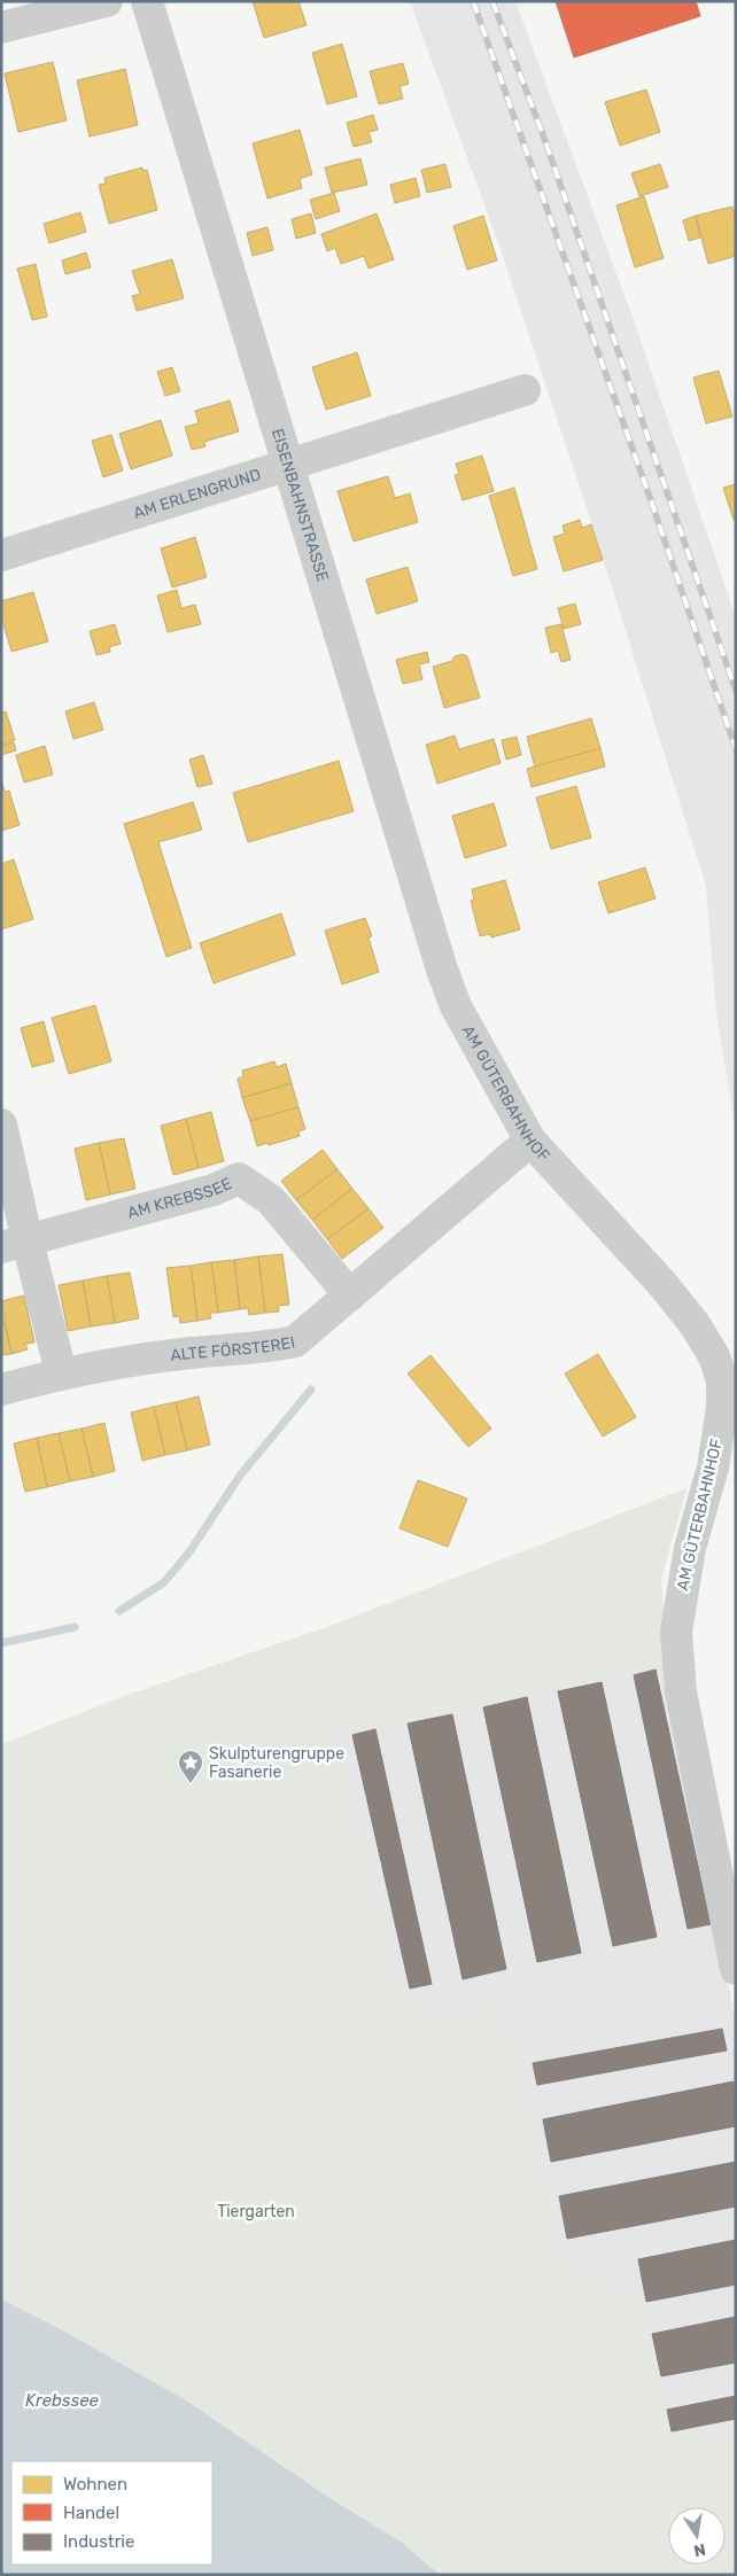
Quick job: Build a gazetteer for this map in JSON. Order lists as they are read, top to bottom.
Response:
{
  "streets": {
    "street": [
      "AM ERLENGRUND",
      "EISENBAHNSTRASSE",
      "AM GÜTERBAHNHOF",
      "AM KREBSSEE",
      "ALTE FÖRSTEREI"
    ]
  },
  "crossings": [
    ["AM ERLENGRUND", "EISENBAHNSTRASSE"],
    ["EISENBAHNSTRASSE", "AM GÜTERBAHNHOF"],
    ["AM GÜTERBAHNHOF", "ALTE FÖRSTEREI"],
    ["AM KREBSSEE", "ALTE FÖRSTEREI"]
  ],
  "water": ["Krebssee"],
  "parks": ["Tiergarten"],
  "places": {
    "place": ["Skulpturengruppe Fasanerie"]
  },
  "legend": ["Wohnen", "Handel", "Industrie"],
  "north": "bottom"
}
